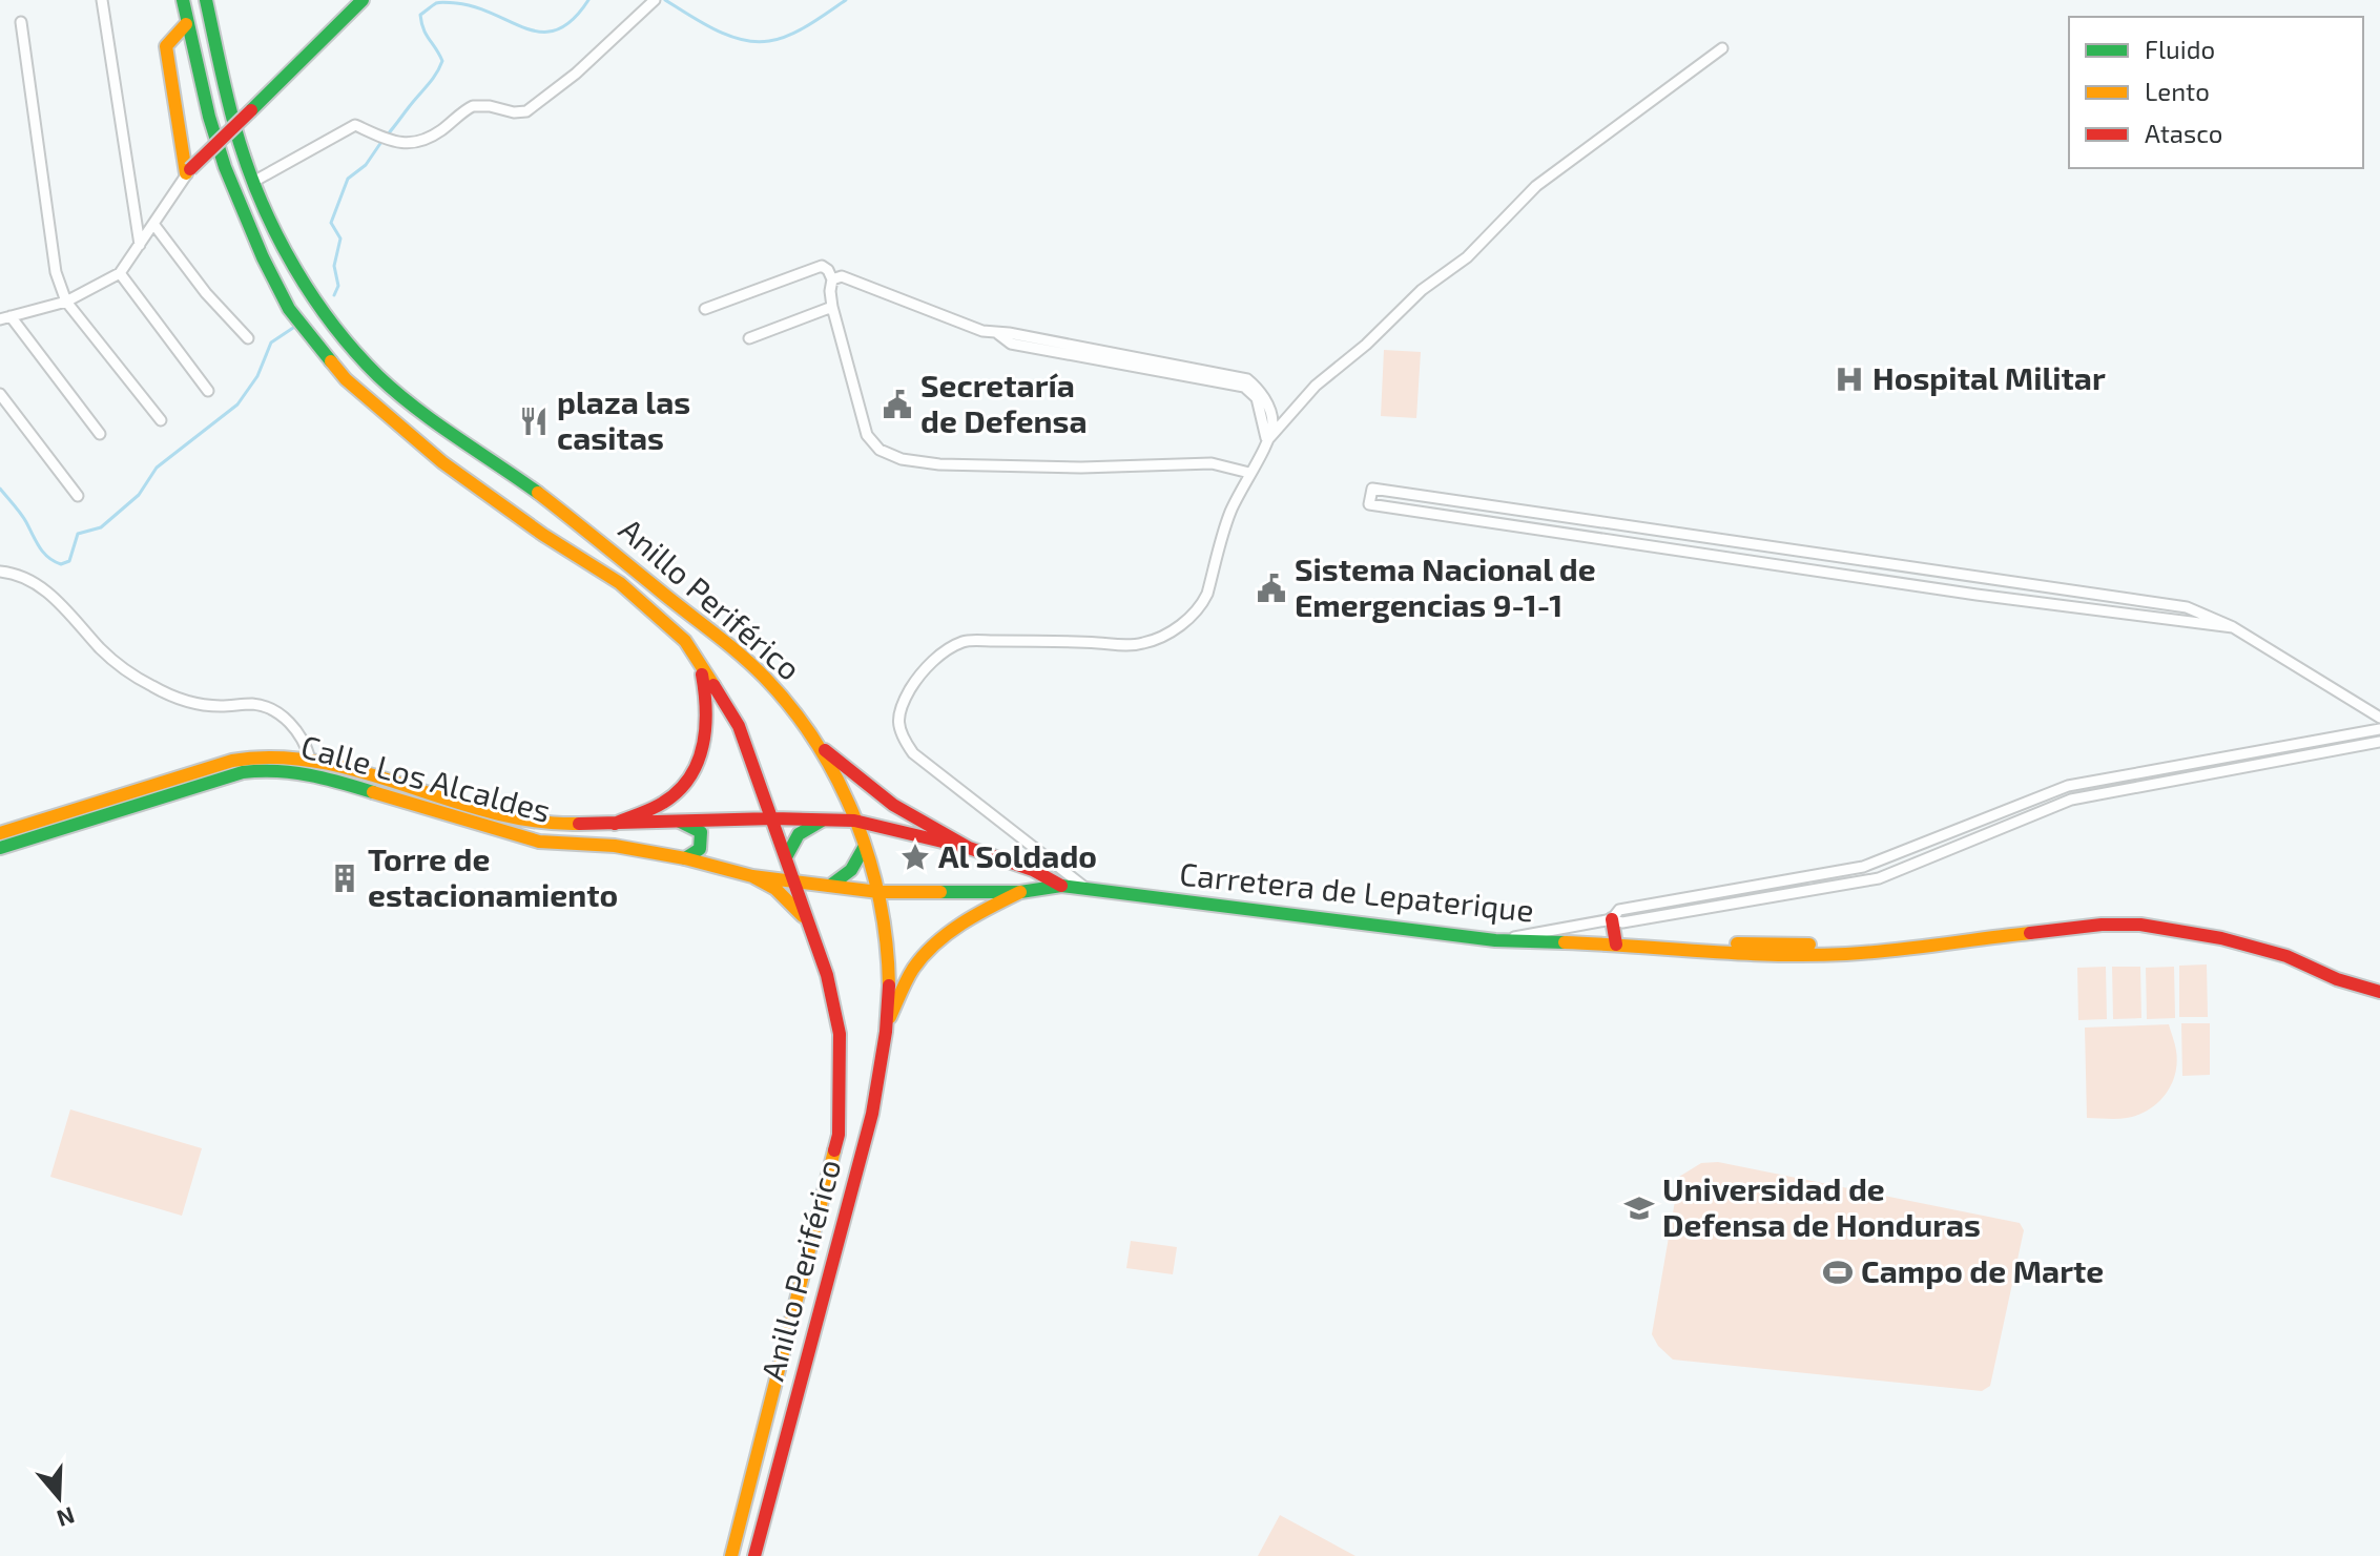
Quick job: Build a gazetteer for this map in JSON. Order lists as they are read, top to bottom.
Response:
{
  "streets": {
    "main road": ["Anillo Periférico", "Calle Los Alcaldes", "Carretera de Lepaterique"]
  },
  "crossings": [
    ["Anillo Periférico", "Calle Los Alcaldes"],
    ["Anillo Periférico", "Carretera de Lepaterique"],
    ["Calle Los Alcaldes", "Carretera de Lepaterique"]
  ],
  "places": {
    "hospital": ["Hospital Militar"],
    "public building": ["Secretaría de Defensa", "Sistema Nacional de Emergencias 9-1-1"],
    "restaurant": ["plaza las casitas"],
    "place": ["Al Soldado"],
    "building": ["Torre de estacionamiento"],
    "school or university": ["Universidad de Defensa de Honduras"],
    "sports": ["Campo de Marte"]
  },
  "legend": ["Fluido", "Lento", "Atasco"],
  "north": "bottom"
}
